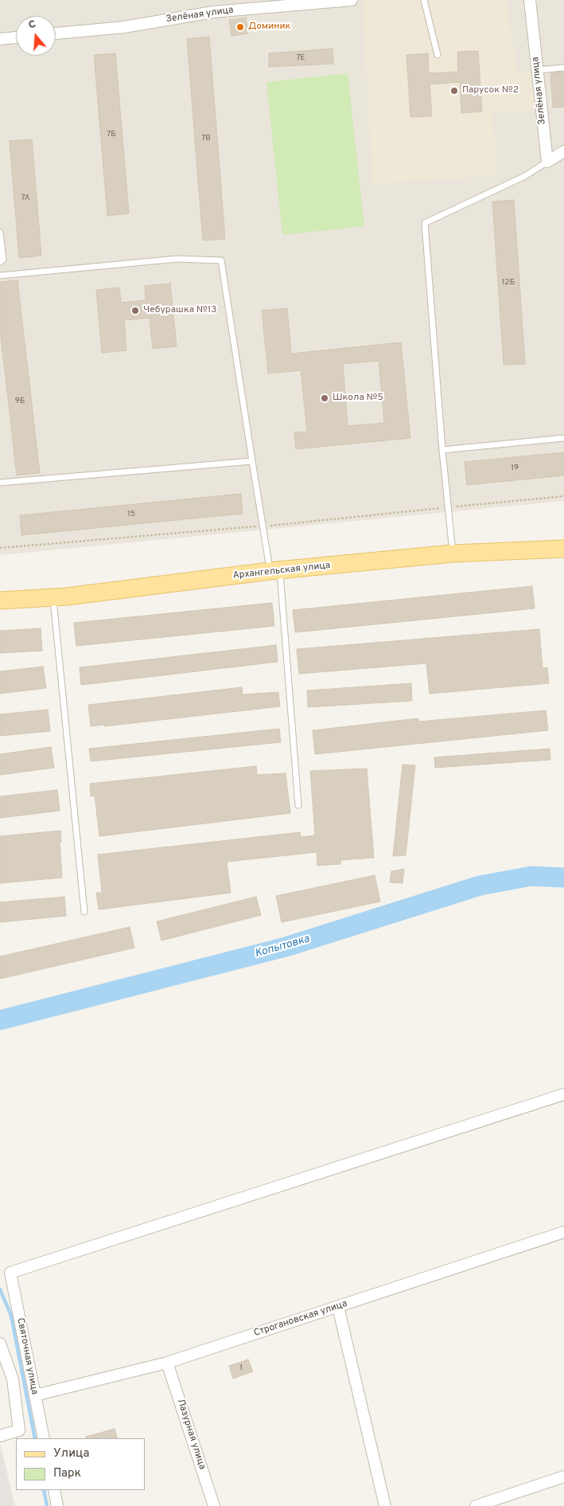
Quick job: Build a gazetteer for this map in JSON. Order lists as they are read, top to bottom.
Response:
{
  "streets": {
    "main road": ["Архангельская улица"],
    "street": [
      "Зелёная улица",
      "Строгановская улица",
      "Святочная улица",
      "Лазурная улица"
    ]
  },
  "crossings": [
    ["Строгановская улица", "Святочная улица"],
    ["Строгановская улица", "Лазурная улица"]
  ],
  "water": ["Копытовка"],
  "places": [
    "Доминик",
    "Парусок №2",
    "Чебурашка №13",
    "Школа №5"
  ],
  "house_numbers": [
    "7Е",
    "7Б",
    "7В",
    "7А",
    "12Б",
    "9Б",
    "19",
    "15",
    "1"
  ],
  "legend": ["Улица", "Парк"],
  "north": "top"
}
